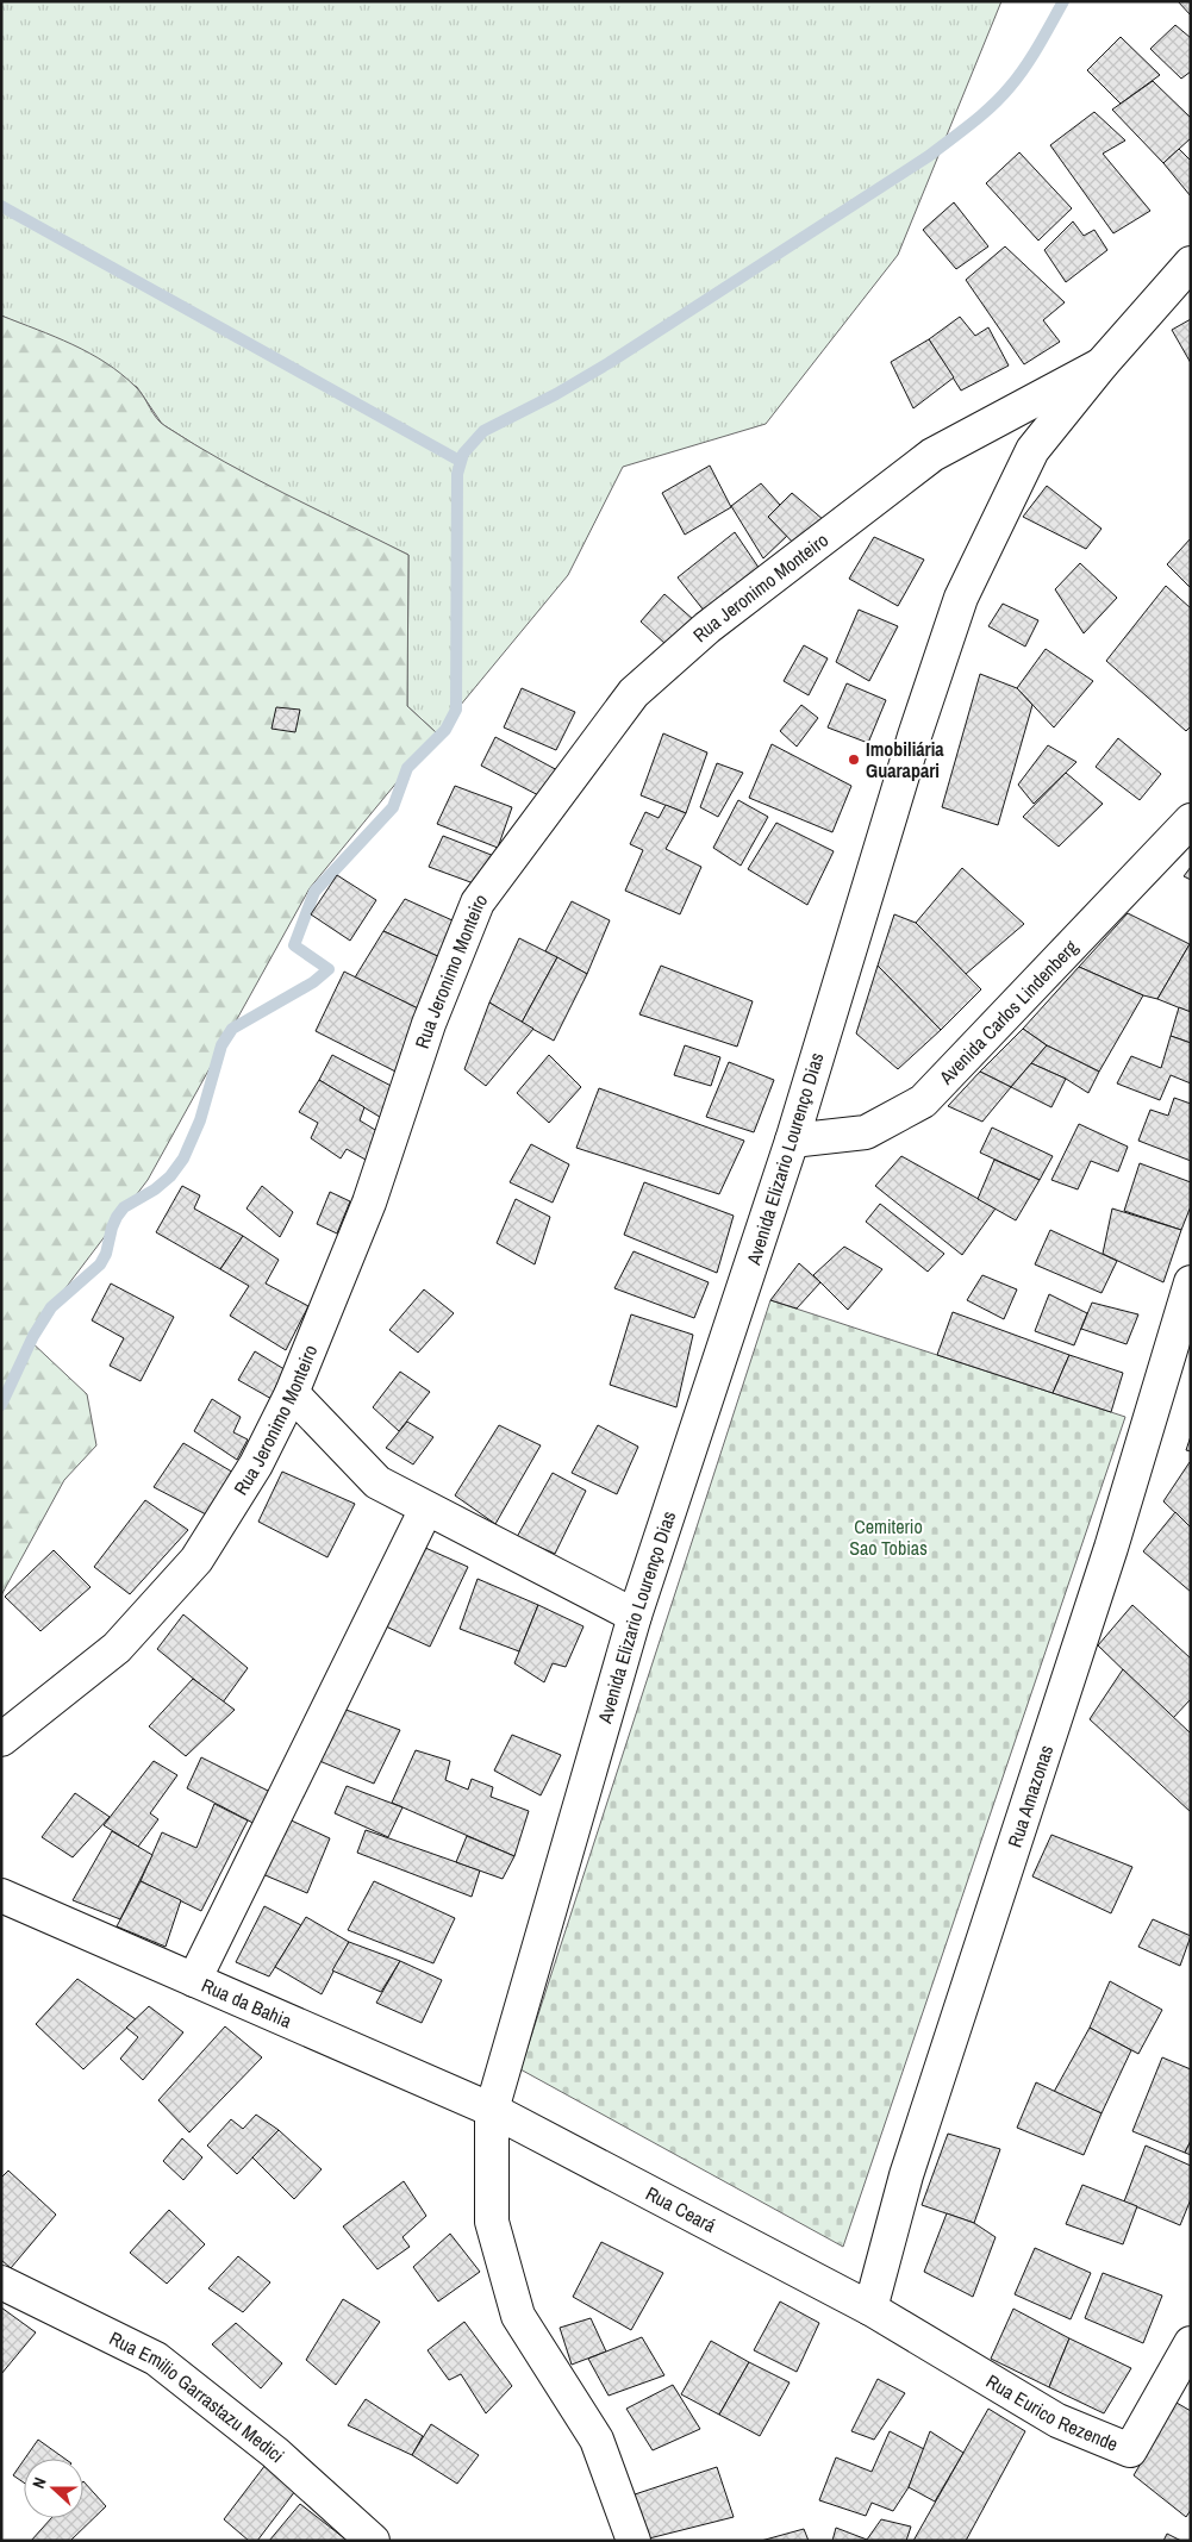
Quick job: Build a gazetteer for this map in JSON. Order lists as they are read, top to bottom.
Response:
{
  "streets": {
    "street": [
      "Rua Jeronimo Monteiro",
      "Avenida Carlos Lindenberg",
      "Avenida Elizario Lourenço Dias",
      "Rua Amazonas",
      "Rua da Bahia",
      "Rua Ceará",
      "Rua Emilio Garrastazu Medici",
      "Rua Eurico Rezende"
    ]
  },
  "crossings": [
    ["Rua Jeronimo Monteiro", "Avenida Elizario Lourenço Dias"],
    ["Avenida Carlos Lindenberg", "Avenida Elizario Lourenço Dias"],
    ["Avenida Elizario Lourenço Dias", "Rua da Bahia"],
    ["Avenida Elizario Lourenço Dias", "Rua Ceará"],
    ["Rua Amazonas", "Rua Ceará"],
    ["Rua Amazonas", "Rua Eurico Rezende"],
    ["Rua da Bahia", "Rua Ceará"],
    ["Rua Ceará", "Rua Eurico Rezende"]
  ],
  "parks": ["Cemiterio Sao Tobias"],
  "places": ["Imobiliária Guarapari"],
  "north": "left"
}
